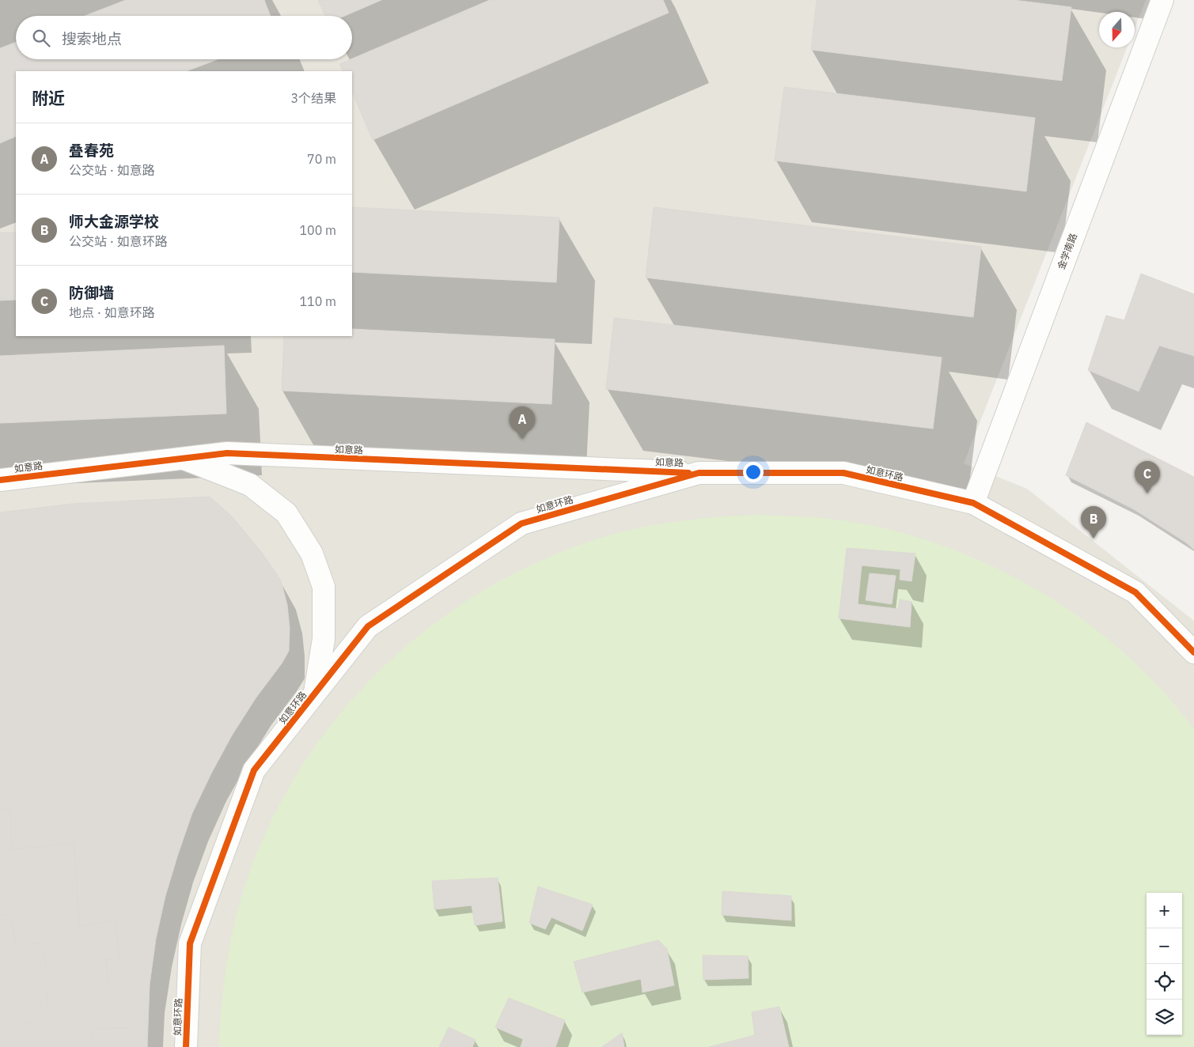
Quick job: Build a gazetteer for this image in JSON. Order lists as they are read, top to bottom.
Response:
{
  "streets": {
    "street": ["金学南路", "如意路", "如意环路"]
  },
  "crossings": [
    ["金学南路", "如意环路"],
    ["如意路", "如意环路"]
  ],
  "north": "bottom",
  "page": {
    "search": "搜索地点",
    "heading": ["附近", "3个结果"],
    "list": [
      {
        "mark": "A",
        "name": "叠春苑",
        "note": "公交站 · 如意路",
        "value": "70 m"
      },
      {
        "mark": "B",
        "name": "师大金源学校",
        "note": "公交站 · 如意环路",
        "value": "100 m"
      },
      {
        "mark": "C",
        "name": "防御墙",
        "note": "地点 · 如意环路",
        "value": "110 m"
      }
    ],
    "pins": ["A", "C", "B"],
    "map_buttons": ["+", "−"]
  }
}
